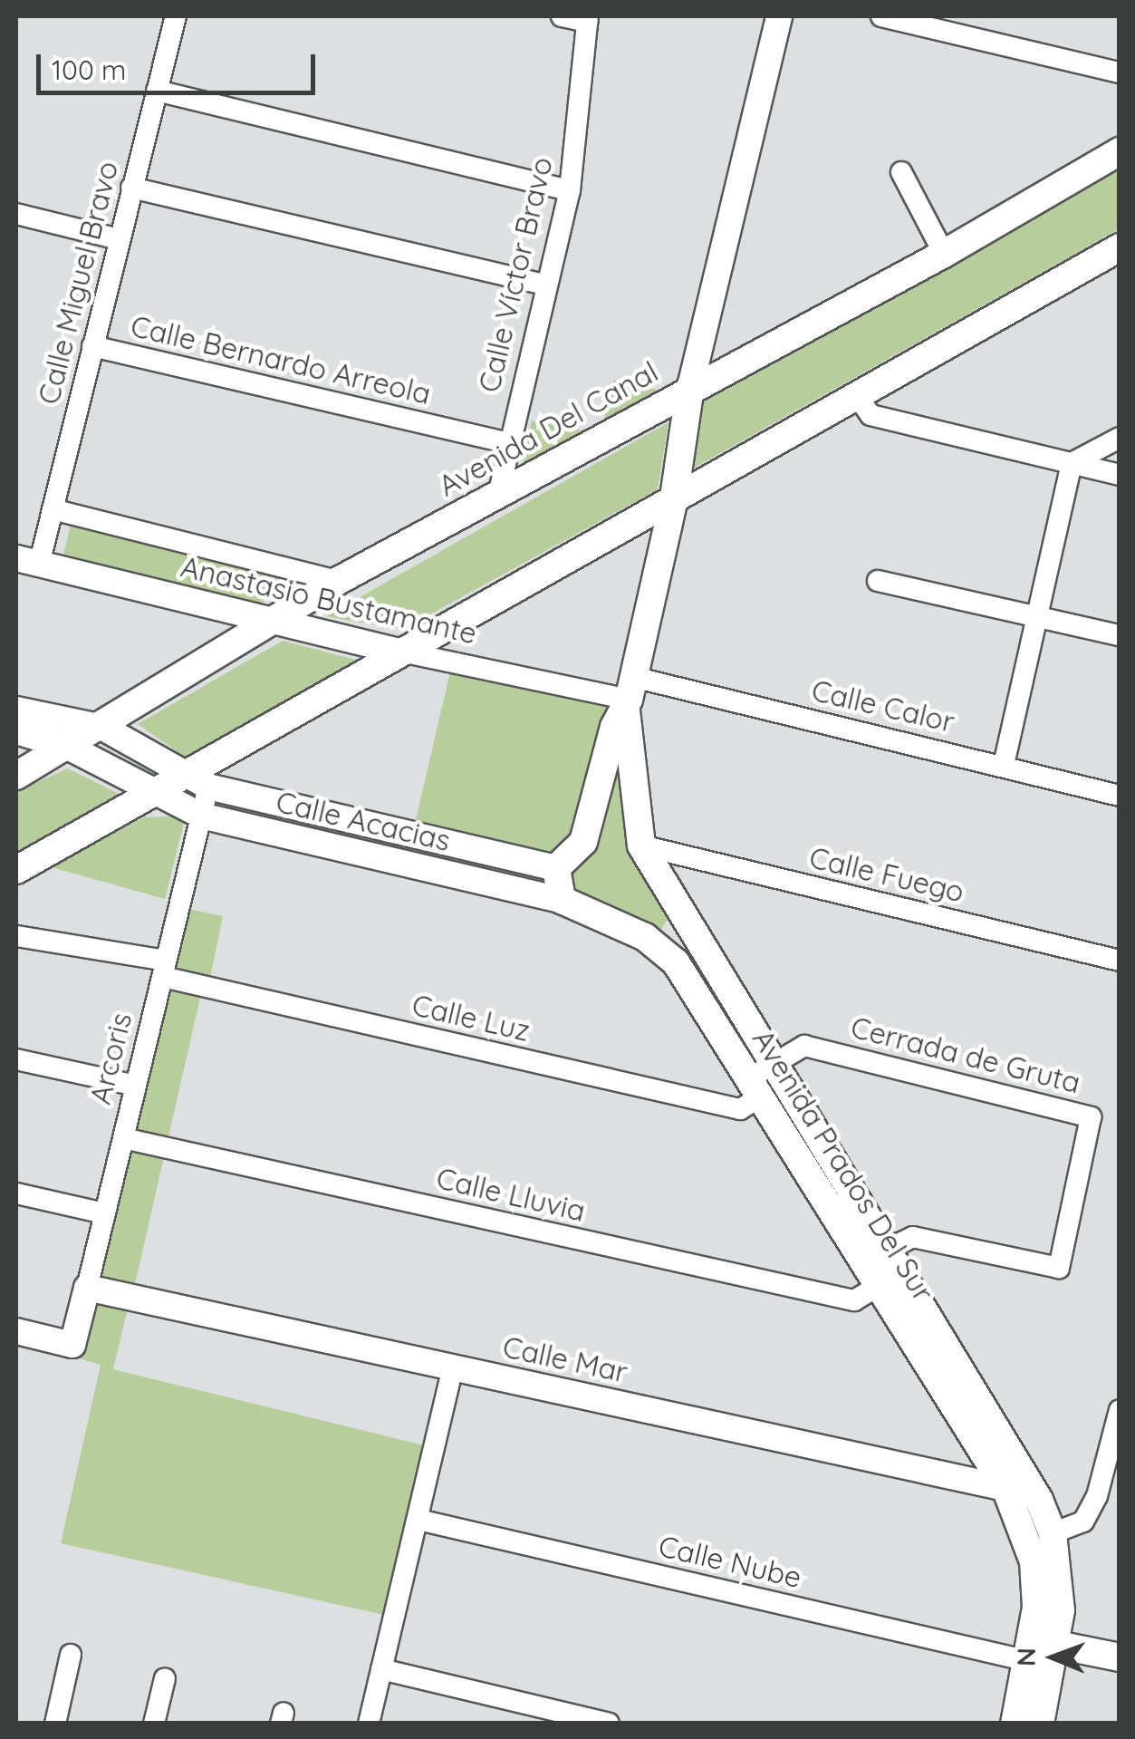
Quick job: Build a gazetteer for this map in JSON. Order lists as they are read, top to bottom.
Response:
{
  "streets": {
    "main road": ["Avenida Del Canal", "Avenida Prados Del Sur"],
    "street": [
      "Calle Víctor Bravo",
      "Calle Miguel Bravo",
      "Calle Bernardo Arreola",
      "Anastasio Bustamante",
      "Calle Calor",
      "Calle Acacias",
      "Calle Fuego",
      "Calle Luz",
      "Cerrada de Gruta",
      "Arcoris",
      "Calle Lluvia",
      "Calle Mar",
      "Calle Nube"
    ]
  },
  "crossings": [
    ["Calle Víctor Bravo", "Calle Bernardo Arreola"],
    ["Calle Víctor Bravo", "Avenida Del Canal"],
    ["Calle Miguel Bravo", "Calle Bernardo Arreola"],
    ["Calle Miguel Bravo", "Anastasio Bustamante"],
    ["Avenida Del Canal", "Anastasio Bustamante"],
    ["Avenida Del Canal", "Calle Acacias"],
    ["Avenida Del Canal", "Avenida Prados Del Sur"],
    ["Anastasio Bustamante", "Calle Calor"],
    ["Anastasio Bustamante", "Avenida Prados Del Sur"],
    ["Calle Calor", "Avenida Prados Del Sur"],
    ["Calle Acacias", "Arcoris"],
    ["Calle Acacias", "Avenida Prados Del Sur"],
    ["Calle Fuego", "Avenida Prados Del Sur"],
    ["Calle Luz", "Cerrada de Gruta"],
    ["Calle Luz", "Arcoris"],
    ["Calle Luz", "Avenida Prados Del Sur"],
    ["Cerrada de Gruta", "Avenida Prados Del Sur"],
    ["Cerrada de Gruta", "Calle Lluvia"],
    ["Arcoris", "Calle Lluvia"],
    ["Arcoris", "Calle Mar"],
    ["Avenida Prados Del Sur", "Calle Lluvia"],
    ["Avenida Prados Del Sur", "Calle Mar"],
    ["Avenida Prados Del Sur", "Calle Nube"]
  ],
  "scale_bar": "100 m",
  "north": "left"
}
